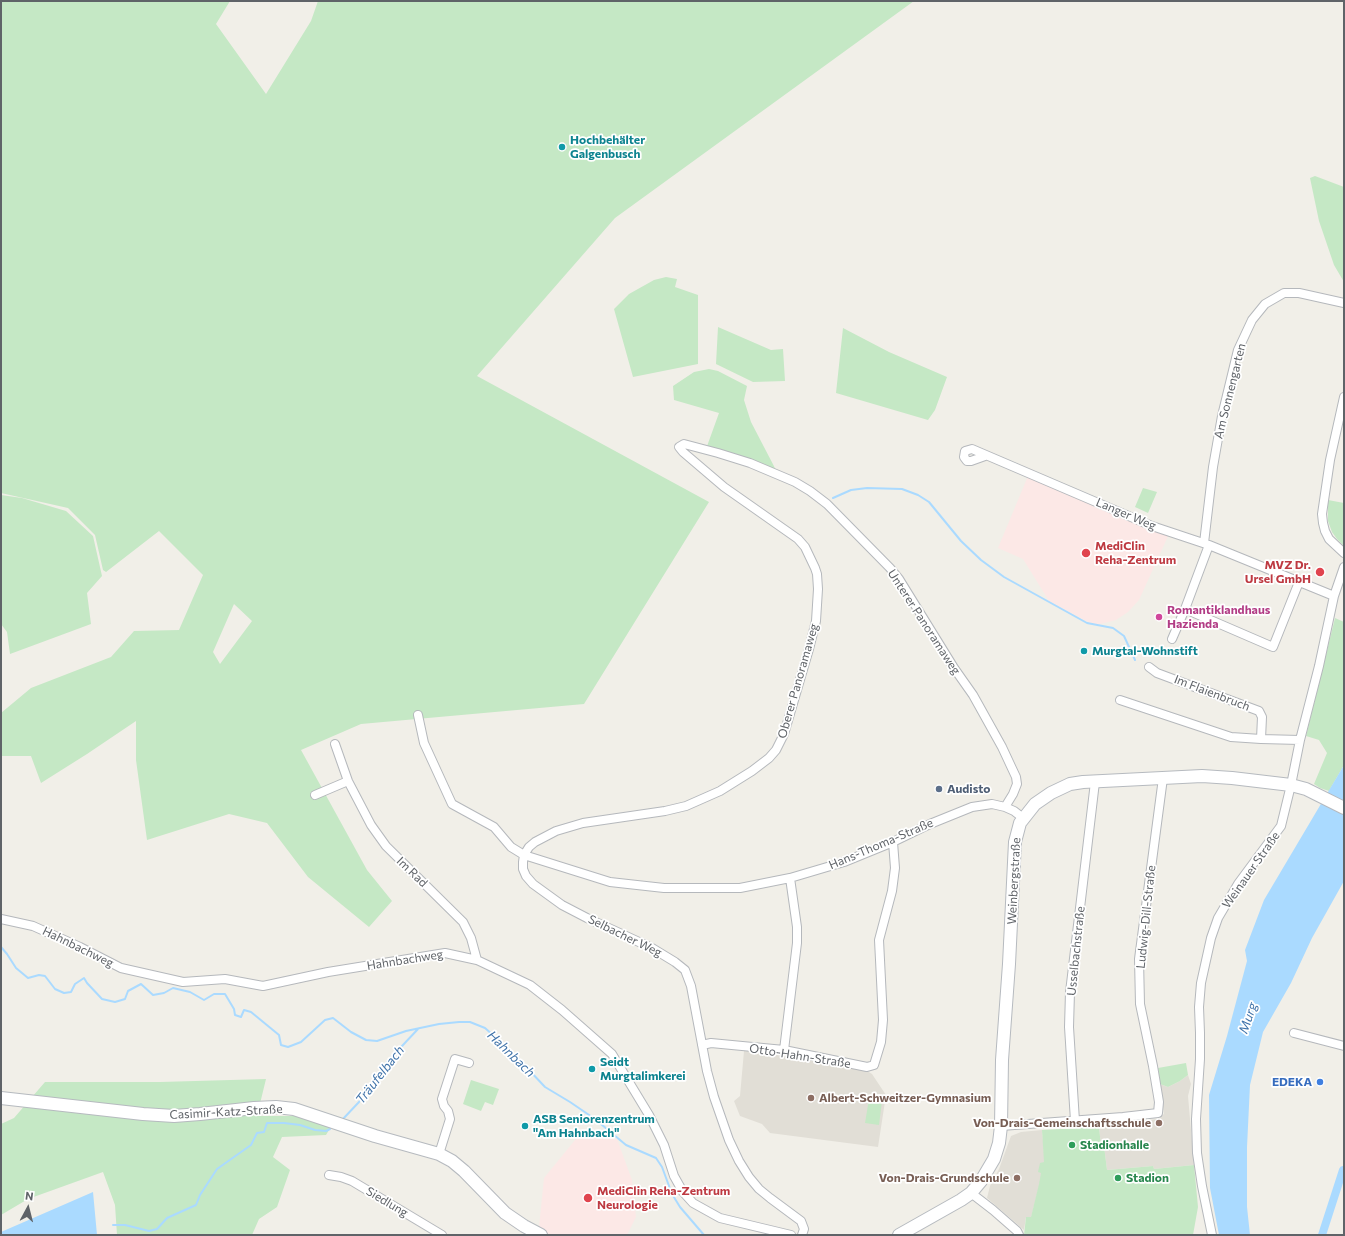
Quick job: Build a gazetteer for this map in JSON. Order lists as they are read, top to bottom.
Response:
{
  "streets": {
    "street": [
      "Am Sonnengarten",
      "Langer Weg",
      "Unterer Panoramaweg",
      "Oberer Panoramaweg",
      "Im Flaienbruch",
      "Hans-Thoma-Straße",
      "Weinauer Straße",
      "Im Rad",
      "Weinbergstraße",
      "Ludwig-Dill-Straße",
      "Selbacher Weg",
      "Hahnbachweg",
      "Usselbachstraße",
      "Otto-Hahn-Straße",
      "Casimir-Katz-Straße",
      "Siedlung"
    ]
  },
  "crossings": [
    ["Am Sonnengarten", "Langer Weg"],
    ["Langer Weg", "Weinauer Straße"],
    ["Unterer Panoramaweg", "Oberer Panoramaweg"],
    ["Unterer Panoramaweg", "Hans-Thoma-Straße"],
    ["Oberer Panoramaweg", "Hans-Thoma-Straße"],
    ["Oberer Panoramaweg", "Selbacher Weg"],
    ["Hans-Thoma-Straße", "Weinbergstraße"],
    ["Hans-Thoma-Straße", "Selbacher Weg"],
    ["Hans-Thoma-Straße", "Otto-Hahn-Straße"],
    ["Weinauer Straße", "Weinbergstraße"],
    ["Im Rad", "Hahnbachweg"],
    ["Weinbergstraße", "Ludwig-Dill-Straße"],
    ["Weinbergstraße", "Usselbachstraße"],
    ["Ludwig-Dill-Straße", "Usselbachstraße"],
    ["Selbacher Weg", "Otto-Hahn-Straße"]
  ],
  "water": ["Murg", "Hahnbach", "Träufelbach"],
  "places": [
    "Hochbehälter Galgenbusch",
    "MediClin Reha-Zentrum",
    "MVZ Dr. Ursel GmbH",
    "Romantiklandhaus Hazienda",
    "Murgtal-Wohnstift",
    "Audisto",
    "Seidt Murgtalimkerei",
    "EDEKA",
    "Albert-Schweitzer-Gymnasium",
    "Von-Drais-Gemeinschaftsschule",
    "ASB Seniorenzentrum \"Am Hahnbach\"",
    "Stadionhalle",
    "Von-Drais-Grundschule",
    "Stadion",
    "MediClin Reha-Zentrum Neurologie"
  ],
  "north": "top"
}
